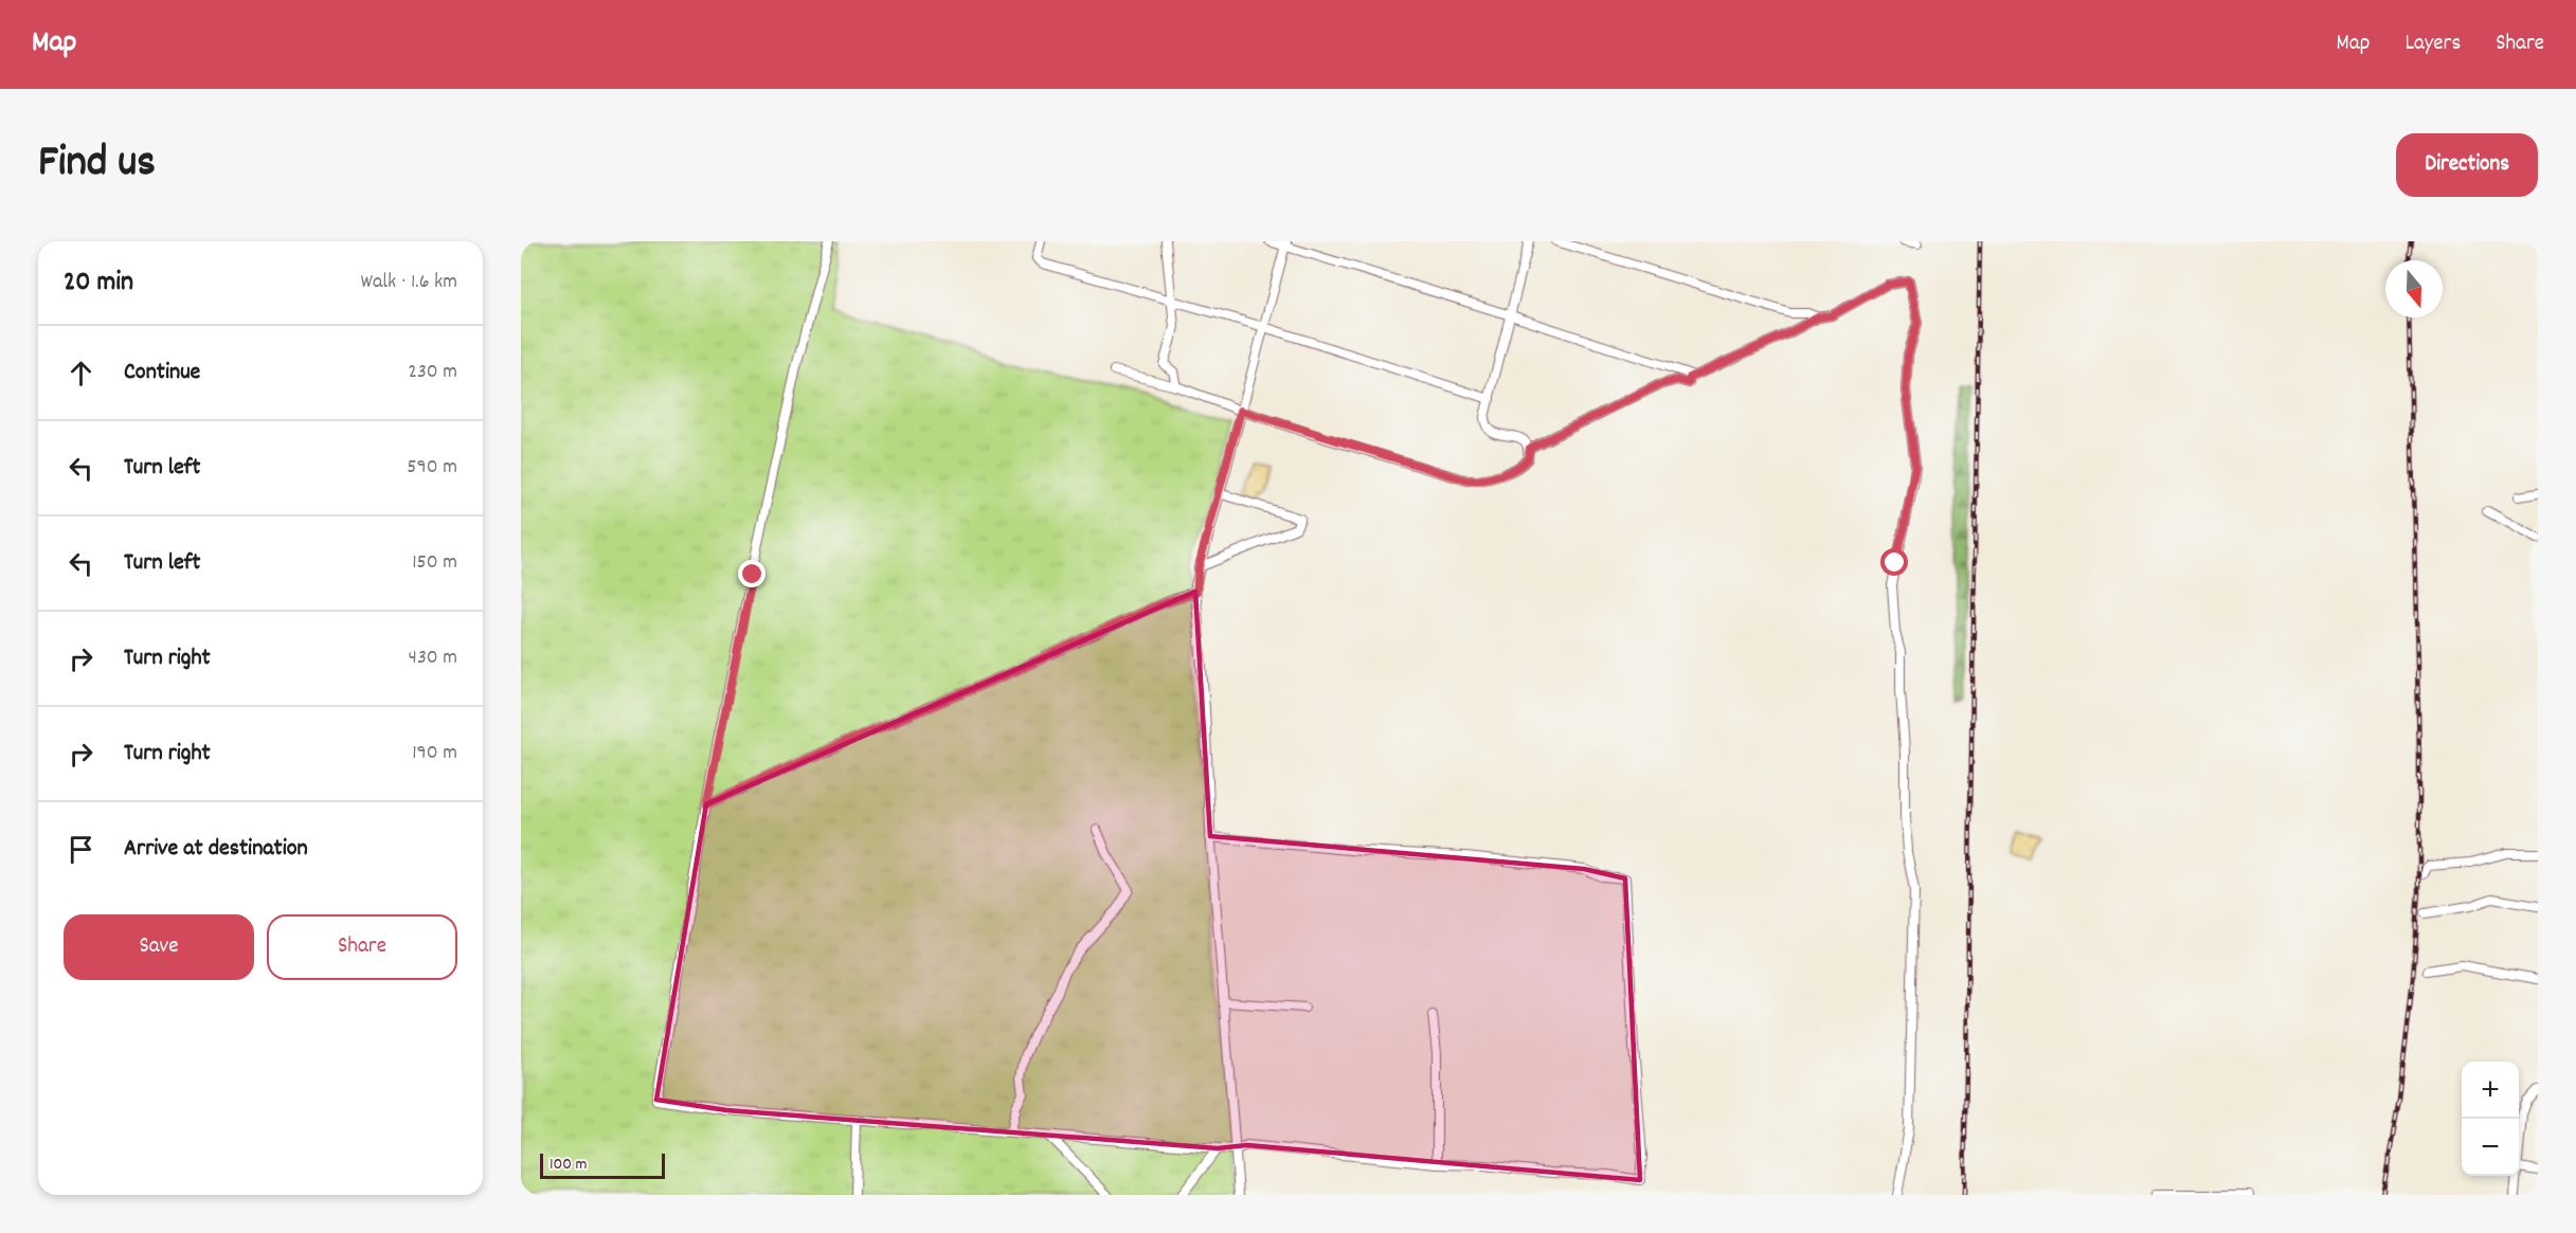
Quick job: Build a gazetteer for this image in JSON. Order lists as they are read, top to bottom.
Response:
{
  "scale_bar": "100 m",
  "north": "bottom",
  "page": {
    "header": "Map",
    "nav": ["Map", "Layers", "Share"],
    "title": "Find us",
    "buttons": [
      "Directions",
      ["Save", "Share"]
    ],
    "heading": ["20 min", "Walk · 1.6 km"],
    "list": [
      ["Continue", "230 m"],
      ["Turn left", "590 m"],
      ["Turn left", "150 m"],
      ["Turn right", "430 m"],
      ["Turn right", "190 m"],
      "Arrive at destination"
    ],
    "map_buttons": ["+", "−"],
    "scale": "100 m"
  }
}
